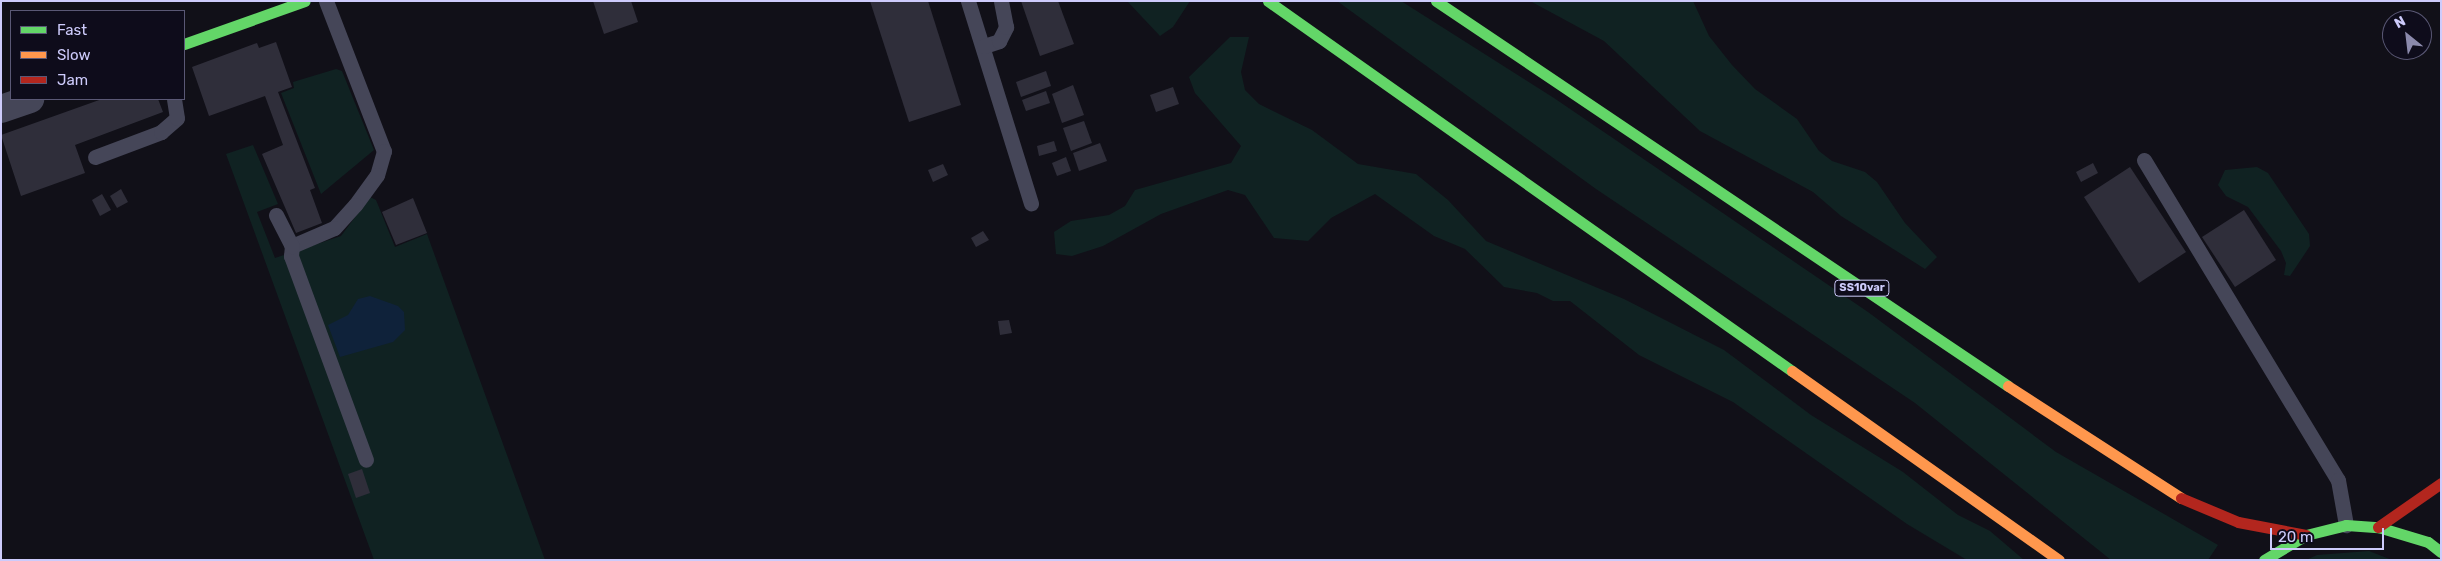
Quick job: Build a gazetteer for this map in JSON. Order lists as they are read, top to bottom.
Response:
{
  "streets": {
    "main road": ["SS10var"]
  },
  "legend": ["Fast", "Slow", "Jam"],
  "scale_bar": "20 m",
  "north": "top left"
}
